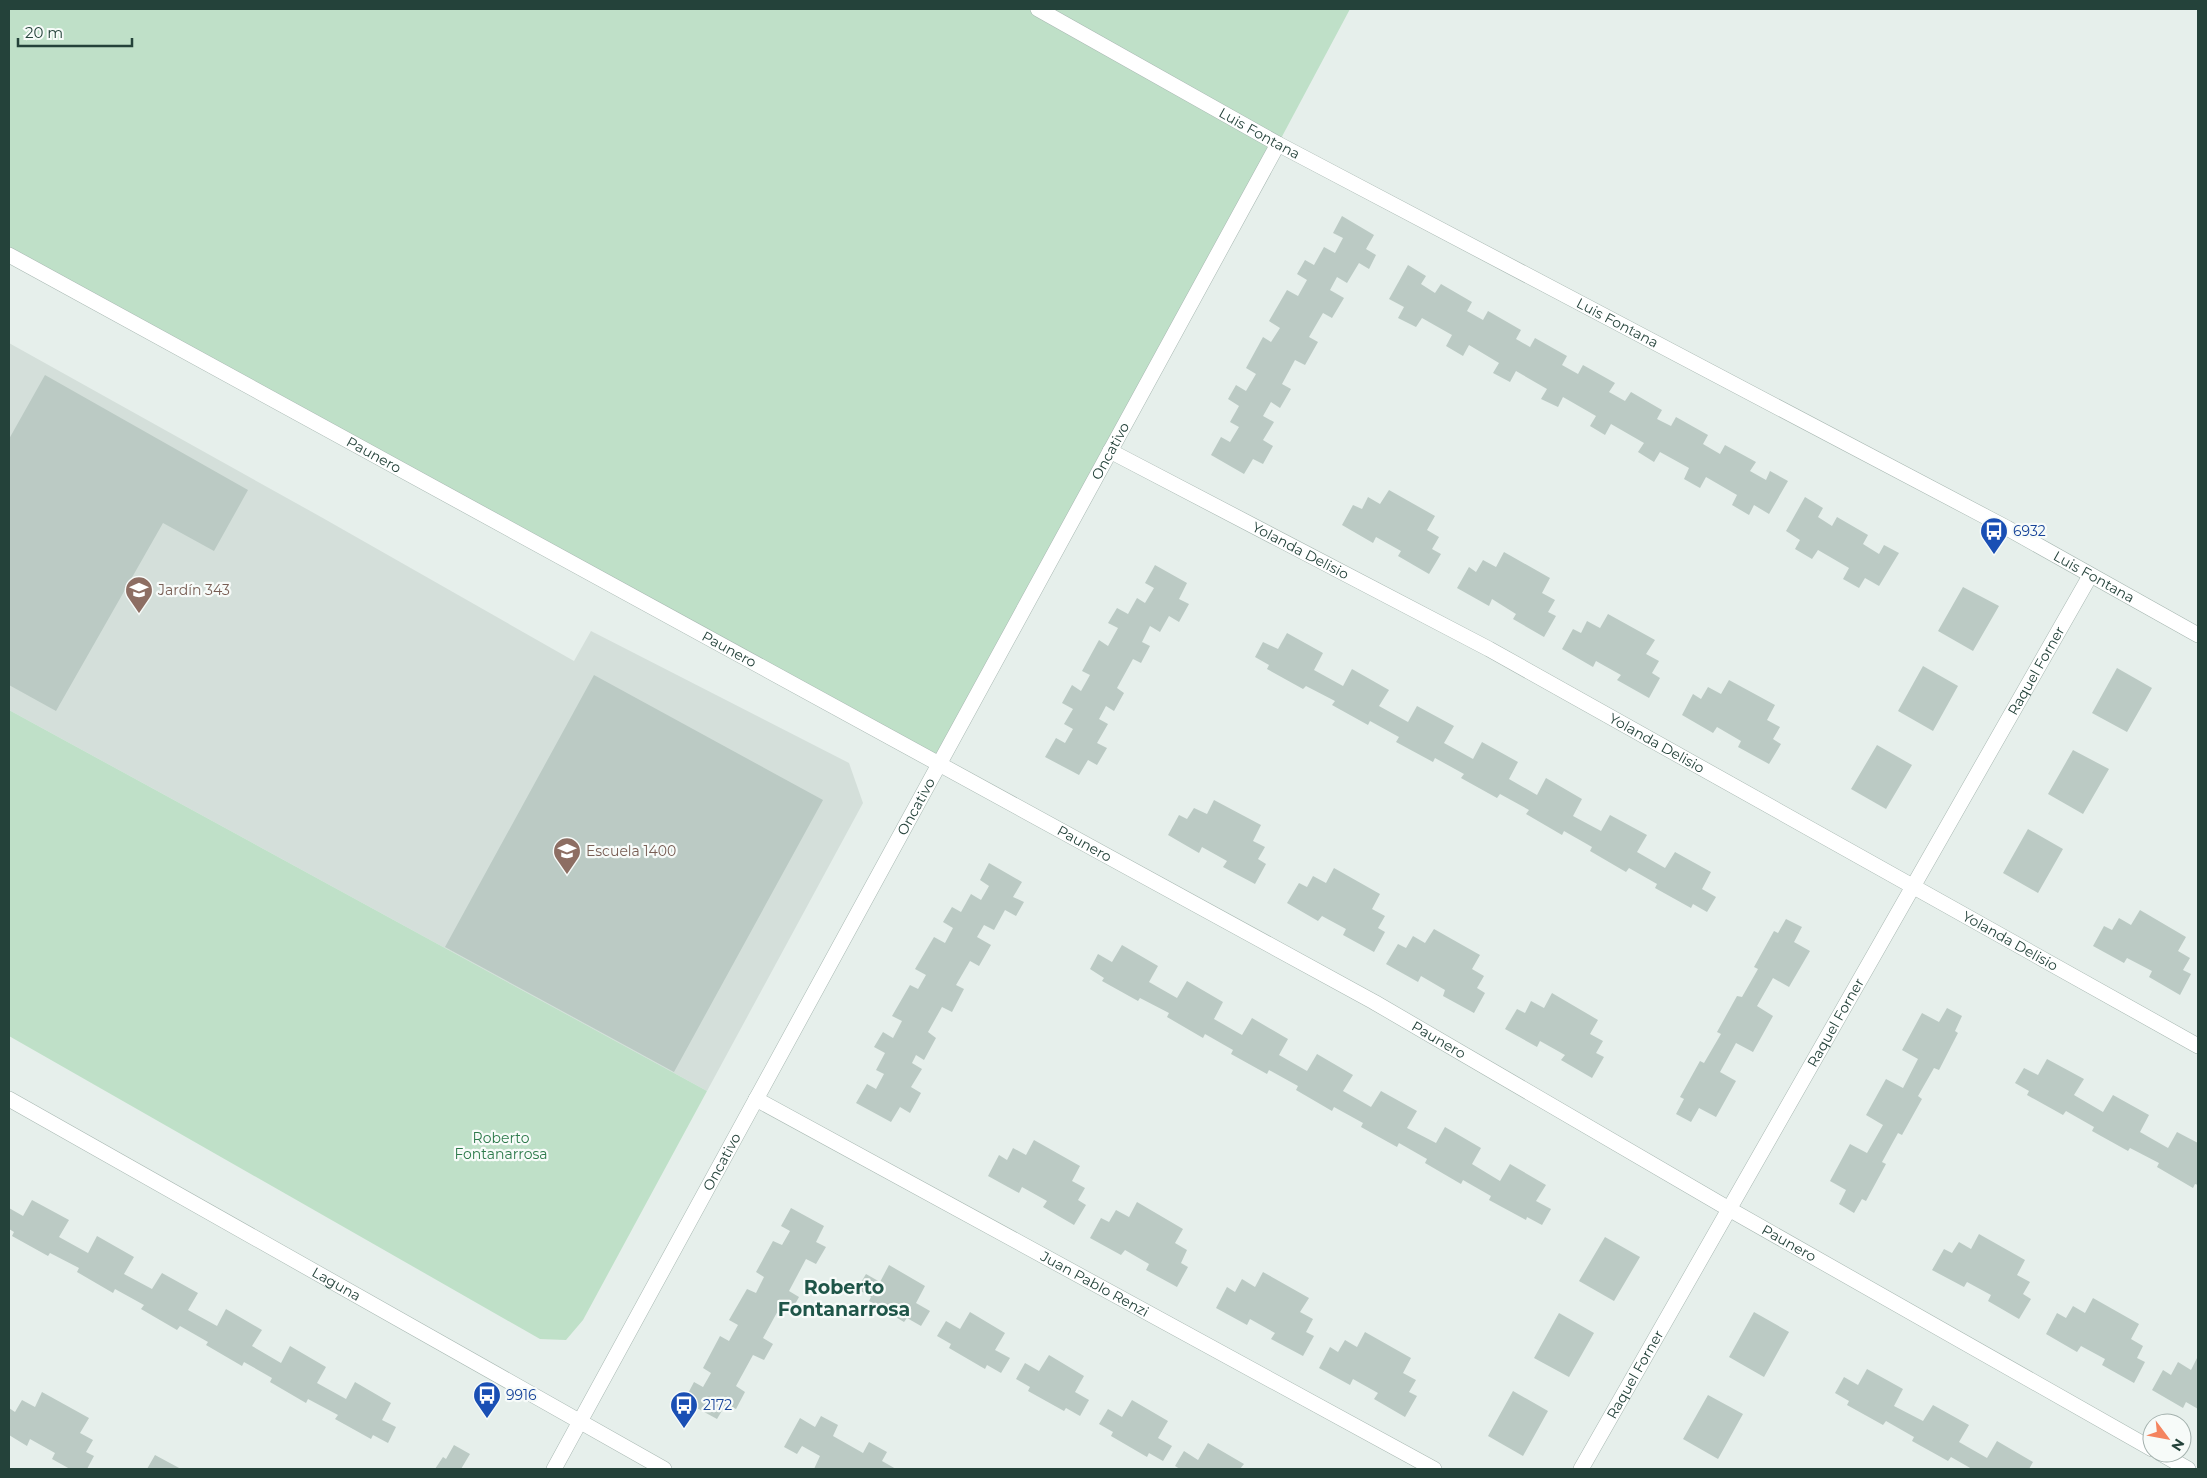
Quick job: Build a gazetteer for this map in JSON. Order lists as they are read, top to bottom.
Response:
{
  "streets": {
    "street": [
      "Luis Fontana",
      "Oncativo",
      "Paunero",
      "Yolanda Delisio",
      "Raquel Forner",
      "Laguna",
      "Juan Pablo Renzi"
    ]
  },
  "crossings": [
    ["Luis Fontana", "Oncativo"],
    ["Luis Fontana", "Raquel Forner"],
    ["Oncativo", "Paunero"],
    ["Oncativo", "Yolanda Delisio"],
    ["Oncativo", "Laguna"],
    ["Oncativo", "Juan Pablo Renzi"],
    ["Paunero", "Raquel Forner"],
    ["Yolanda Delisio", "Raquel Forner"]
  ],
  "districts": ["Roberto Fontanarrosa"],
  "parks": ["Roberto Fontanarrosa"],
  "places": {
    "bus stop": ["6932", "9916", "2172"],
    "school or university": ["Jardín 343", "Escuela 1400"]
  },
  "scale_bar": "20 m",
  "north": "bottom right"
}
